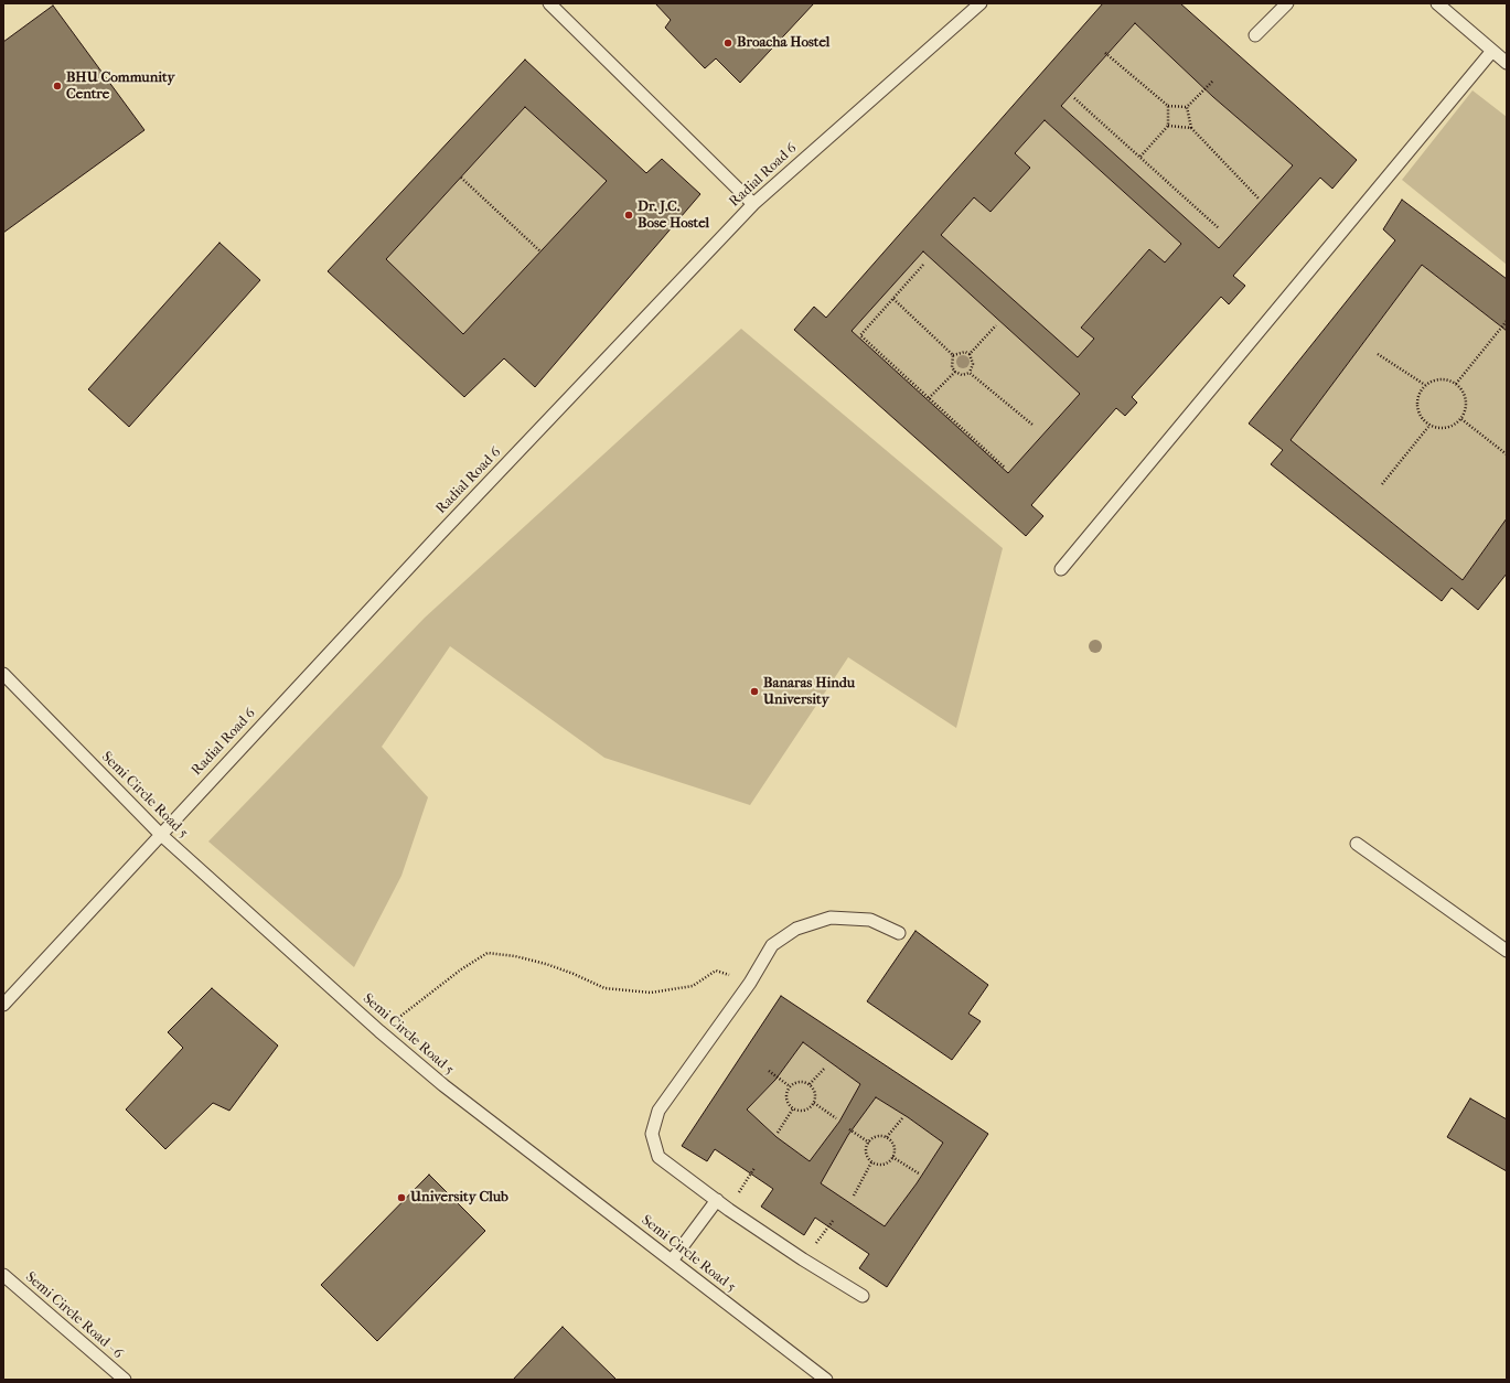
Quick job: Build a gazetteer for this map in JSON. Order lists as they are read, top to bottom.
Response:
{
  "streets": {
    "lane": ["Radial Road 6", "Semi Circle Road 5", "Semi Circle Road - 6"]
  },
  "crossings": [
    ["Radial Road 6", "Semi Circle Road 5"]
  ],
  "places": [
    "Broacha Hostel",
    "BHU Community Centre",
    "Dr. J.C. Bose Hostel",
    "Banaras Hindu University",
    "University Club"
  ]
}
